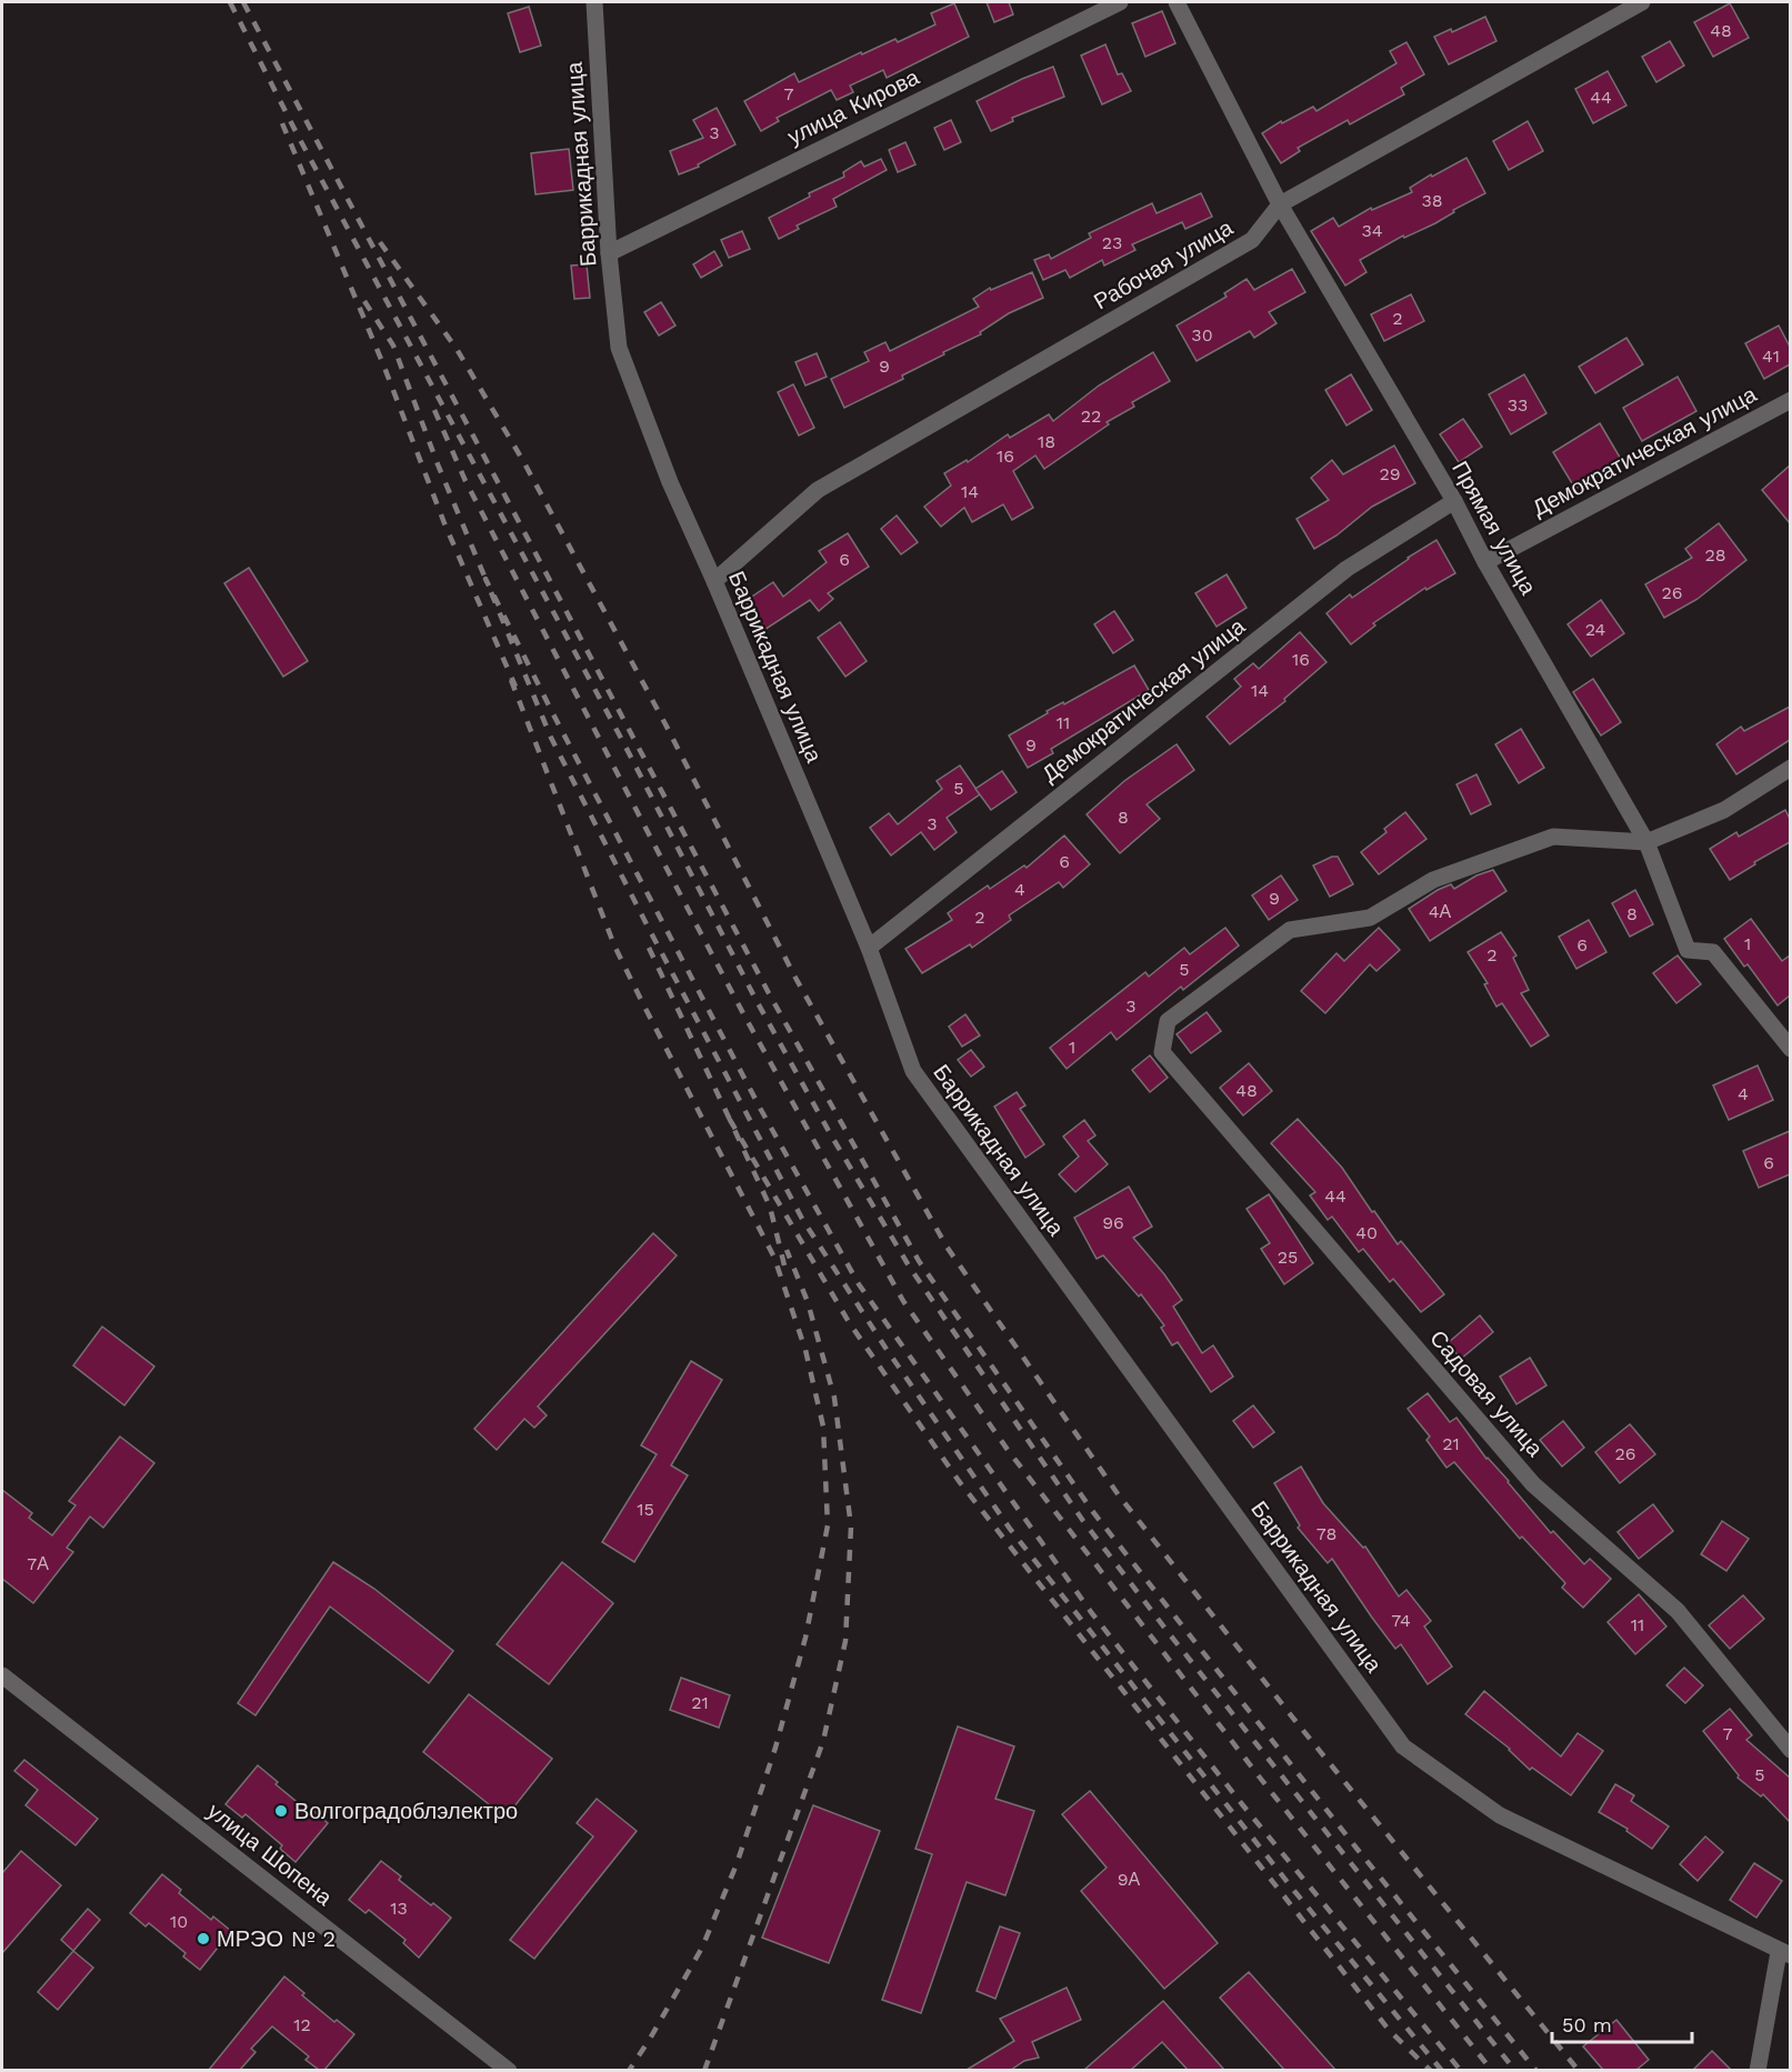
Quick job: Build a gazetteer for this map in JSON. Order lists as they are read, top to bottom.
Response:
{
  "streets": {
    "street": [
      "улица Кирова",
      "Баррикадная улица",
      "Рабочая улица",
      "Демократическая улица",
      "Прямая улица",
      "Садовая улица",
      "улица Шопена"
    ]
  },
  "crossings": [
    ["улица Кирова", "Баррикадная улица"],
    ["Баррикадная улица", "Рабочая улица"],
    ["Баррикадная улица", "Демократическая улица"],
    ["Рабочая улица", "Прямая улица"],
    ["Демократическая улица", "Прямая улица"],
    ["Прямая улица", "Садовая улица"]
  ],
  "places": ["Волгоградоблэлектро", "МРЭО № 2"],
  "house_numbers": [
    "48",
    "7",
    "44",
    "3",
    "38",
    "34",
    "23",
    "2",
    "30",
    "41",
    "9",
    "33",
    "22",
    "18",
    "16",
    "29",
    "14",
    "28",
    "6",
    "26",
    "24",
    "16",
    "14",
    "11",
    "9",
    "5",
    "8",
    "3",
    "6",
    "4",
    "9",
    "4А",
    "8",
    "2",
    "1",
    "6",
    "2",
    "5",
    "3",
    "1",
    "48",
    "4",
    "6",
    "44",
    "96",
    "40",
    "25",
    "21",
    "26",
    "15",
    "78",
    "7А",
    "74",
    "11",
    "21",
    "7",
    "5",
    "9А",
    "13",
    "10",
    "12"
  ],
  "scale_bar": "50 m"
}
